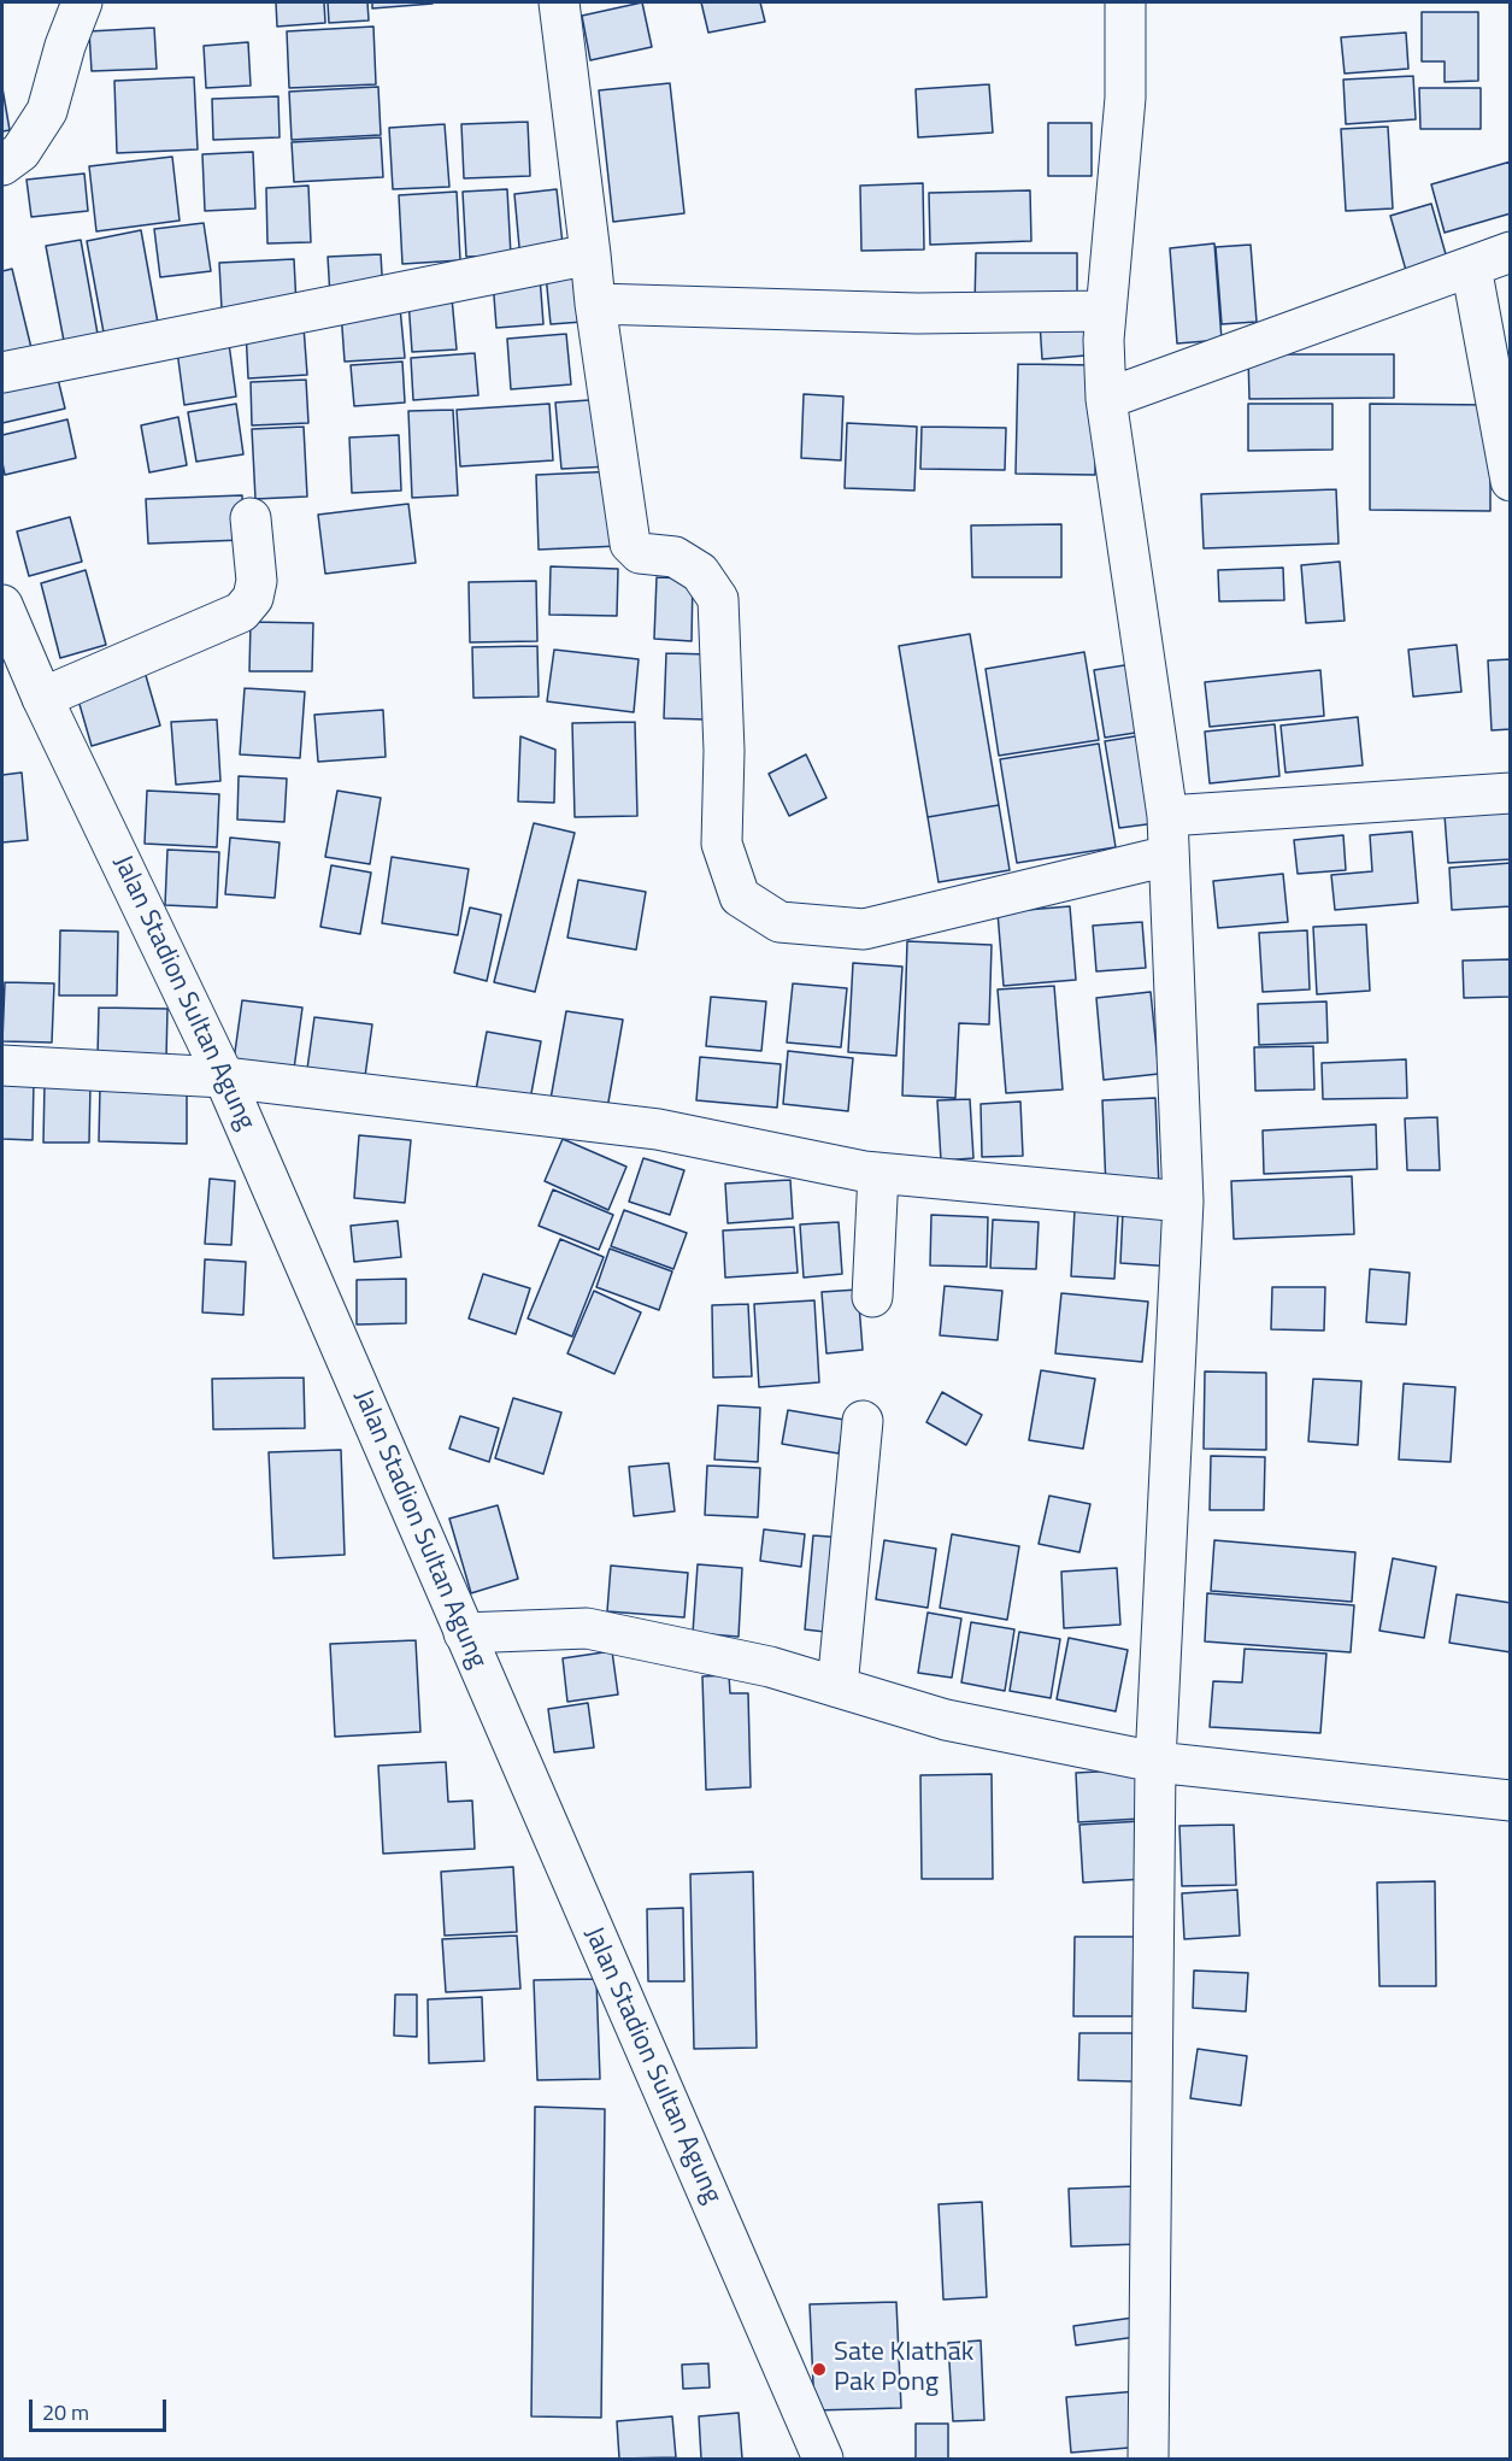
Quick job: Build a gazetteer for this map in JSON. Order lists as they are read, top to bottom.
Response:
{
  "streets": {
    "street": ["Jalan Stadion Sultan Agung"]
  },
  "places": ["Sate Klathak Pak Pong"],
  "scale_bar": "20 m"
}
